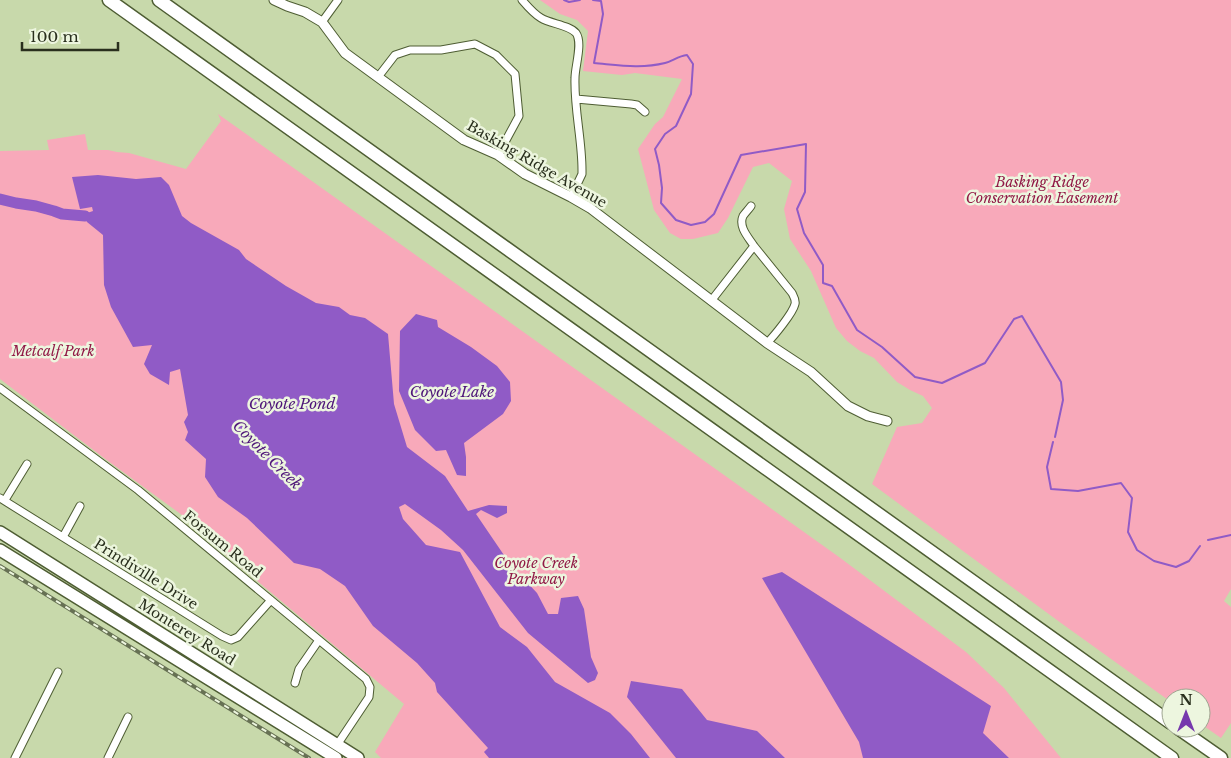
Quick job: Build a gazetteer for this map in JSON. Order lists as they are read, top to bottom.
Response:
{
  "streets": {
    "main road": ["Monterey Road"],
    "street": ["Basking Ridge Avenue", "Forsum Road", "Prindiville Drive"]
  },
  "crossings": [
    ["Forsum Road", "Prindiville Drive"],
    ["Forsum Road", "Monterey Road"]
  ],
  "water": ["Coyote Lake", "Coyote Pond", "Coyote Creek"],
  "parks": ["Basking Ridge Conservation Easement", "Metcalf Park", "Coyote Creek Parkway"],
  "scale_bar": "100 m",
  "north": "top"
}
